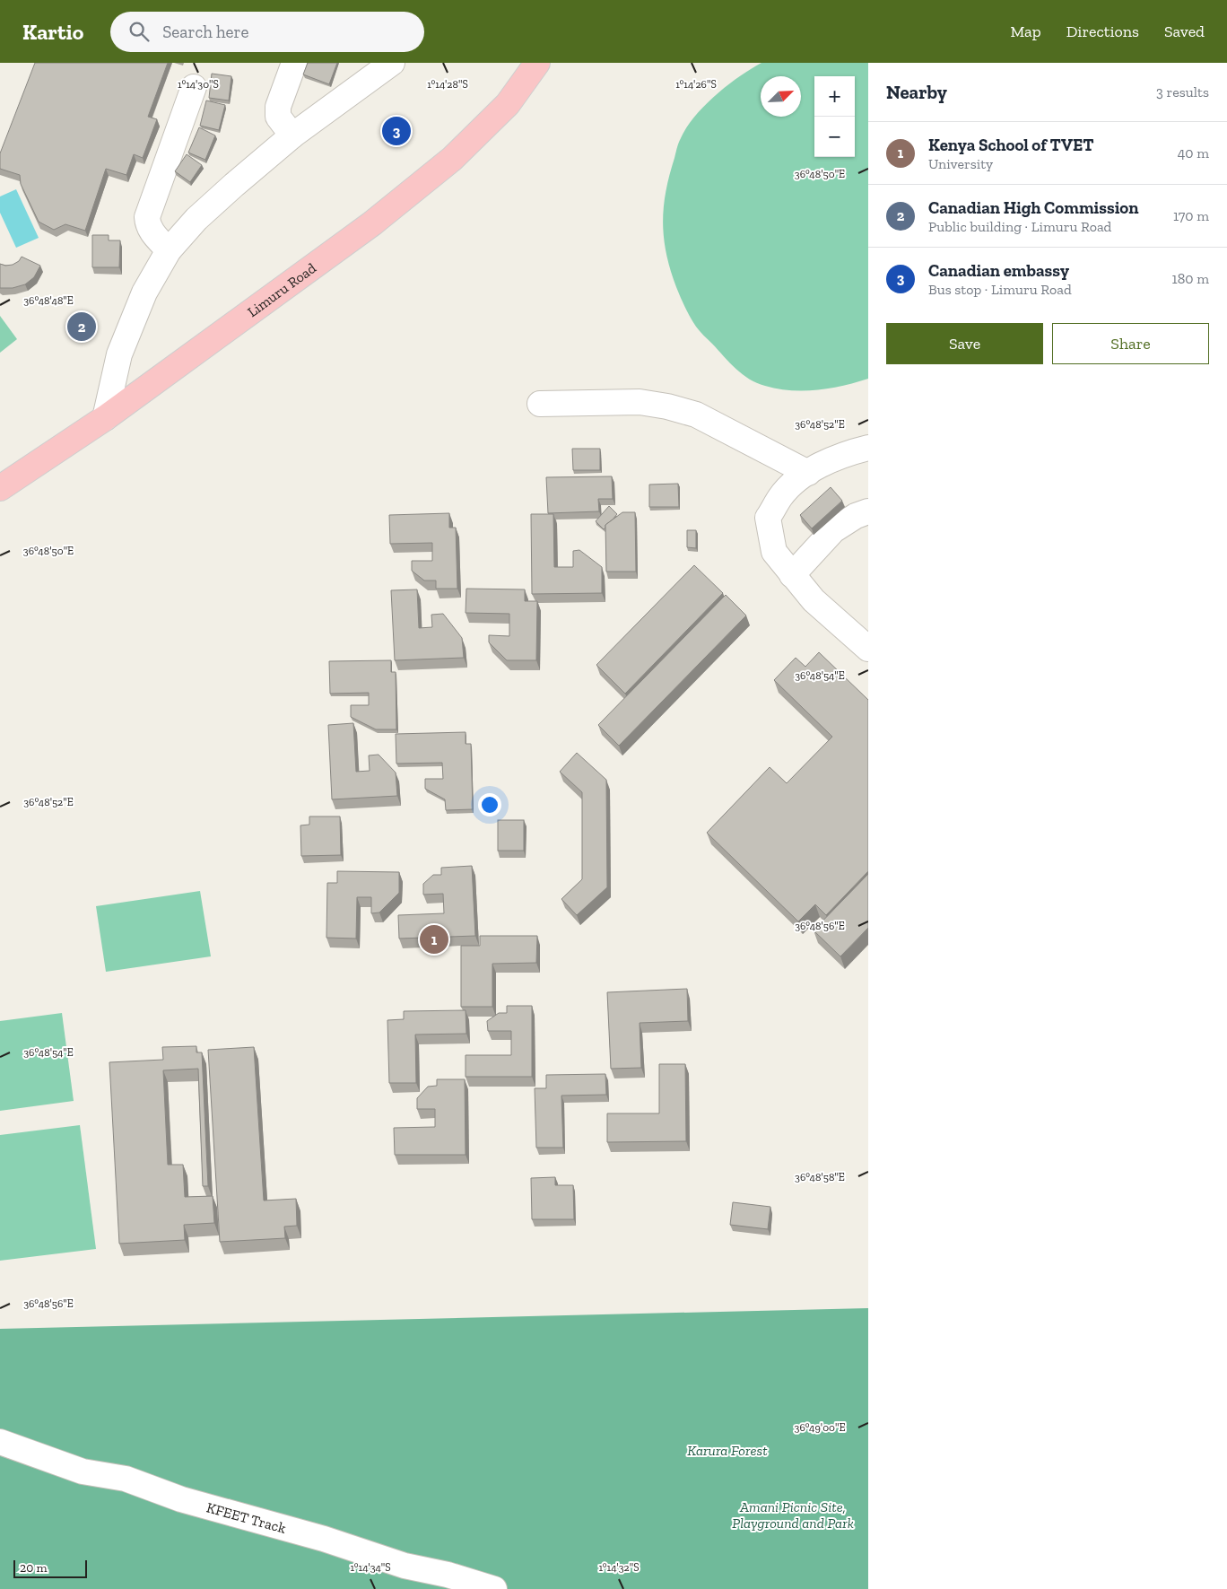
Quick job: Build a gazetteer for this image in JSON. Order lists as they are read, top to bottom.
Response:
{
  "streets": {
    "main road": ["Limuru Road"],
    "street": ["KFEET Track"]
  },
  "parks": ["Karura Forest", "Amani Picnic Site, Playground and Park"],
  "scale_bar": "20 m",
  "north": "top right",
  "page": {
    "header": "Kartio",
    "search": "Search here",
    "nav": ["Map", "Directions", "Saved"],
    "heading": ["Nearby", "3 results"],
    "map_buttons": ["+", "−"],
    "pins": ["3", "2", "1"],
    "list": [
      {
        "mark": "1",
        "name": "Kenya School of TVET",
        "note": "University",
        "value": "40 m"
      },
      {
        "mark": "2",
        "name": "Canadian High Commission",
        "note": "Public building · Limuru Road",
        "value": "170 m"
      },
      {
        "mark": "3",
        "name": "Canadian embassy",
        "note": "Bus stop · Limuru Road",
        "value": "180 m"
      }
    ],
    "buttons": ["Save", "Share"],
    "scale": "20 m"
  },
  "coordinates": [
    "1°14'30\"S",
    "1°14'28\"S",
    "1°14'26\"S",
    "36°48'50\"E",
    "36°48'48\"E",
    "36°48'52\"E",
    "36°48'54\"E",
    "36°48'56\"E",
    "36°48'58\"E",
    "36°49'00\"E",
    "1°14'34\"S",
    "1°14'32\"S"
  ]
}
